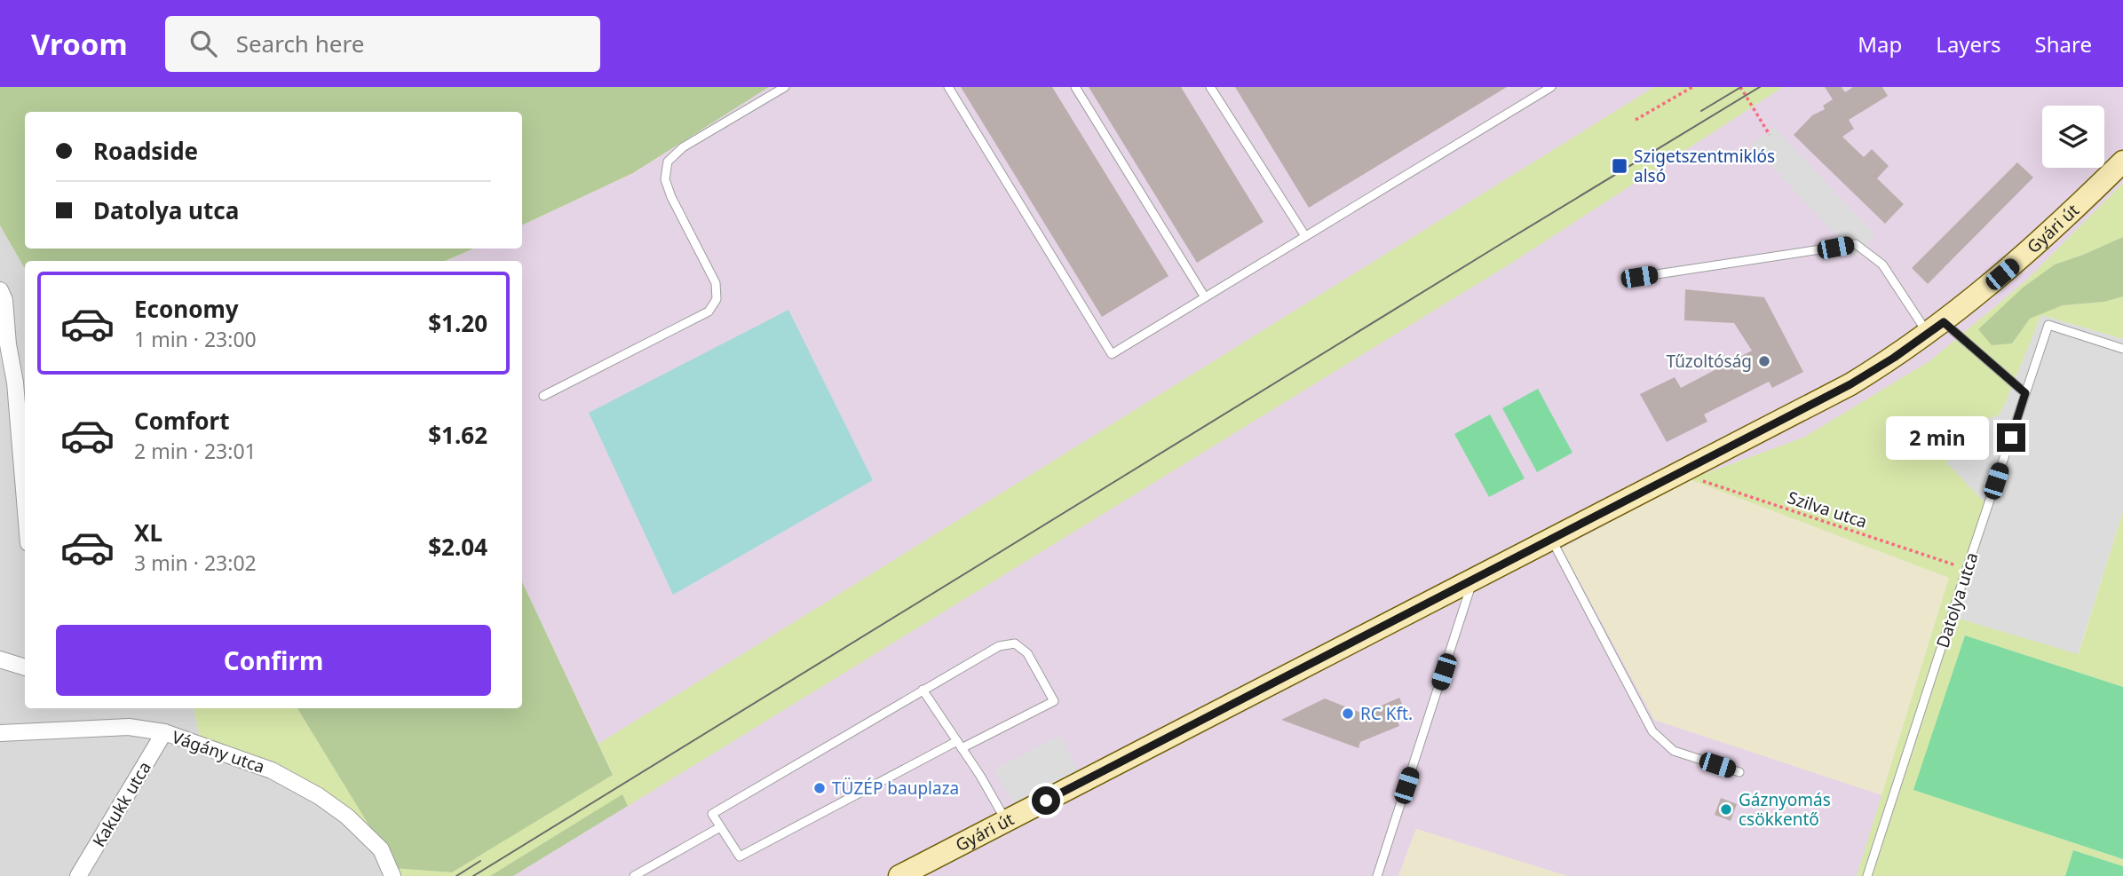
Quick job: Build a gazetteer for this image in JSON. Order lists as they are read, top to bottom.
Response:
{
  "streets": {
    "street": ["Gyári út", "Vágány utca", "Kakukk utca"],
    "lane": ["Datolya utca"],
    "path": ["Szilva utca"]
  },
  "crossings": [
    ["Gyári út", "Szilva utca"],
    ["Szilva utca", "Datolya utca"],
    ["Vágány utca", "Kakukk utca"]
  ],
  "places": {
    "transit": ["Szigetszentmiklós alsó"],
    "other": [
      "Tűzoltóság",
      "RC Kft.",
      "TÜZÉP bauplaza",
      "Gáznyomás csökkentő"
    ]
  },
  "page": {
    "header": "Vroom",
    "search": "Search here",
    "nav": ["Map", "Layers", "Share"],
    "banner": ["Roadside", "Datolya utca"],
    "list": [
      {
        "name": "Economy",
        "note": "1 min · 23:00",
        "value": "$1.20"
      },
      {
        "name": "Comfort",
        "note": "2 min · 23:01",
        "value": "$1.62"
      },
      {
        "name": "XL",
        "note": "3 min · 23:02",
        "value": "$2.04"
      }
    ],
    "bubble": "2 min",
    "buttons": "Confirm"
  }
}
